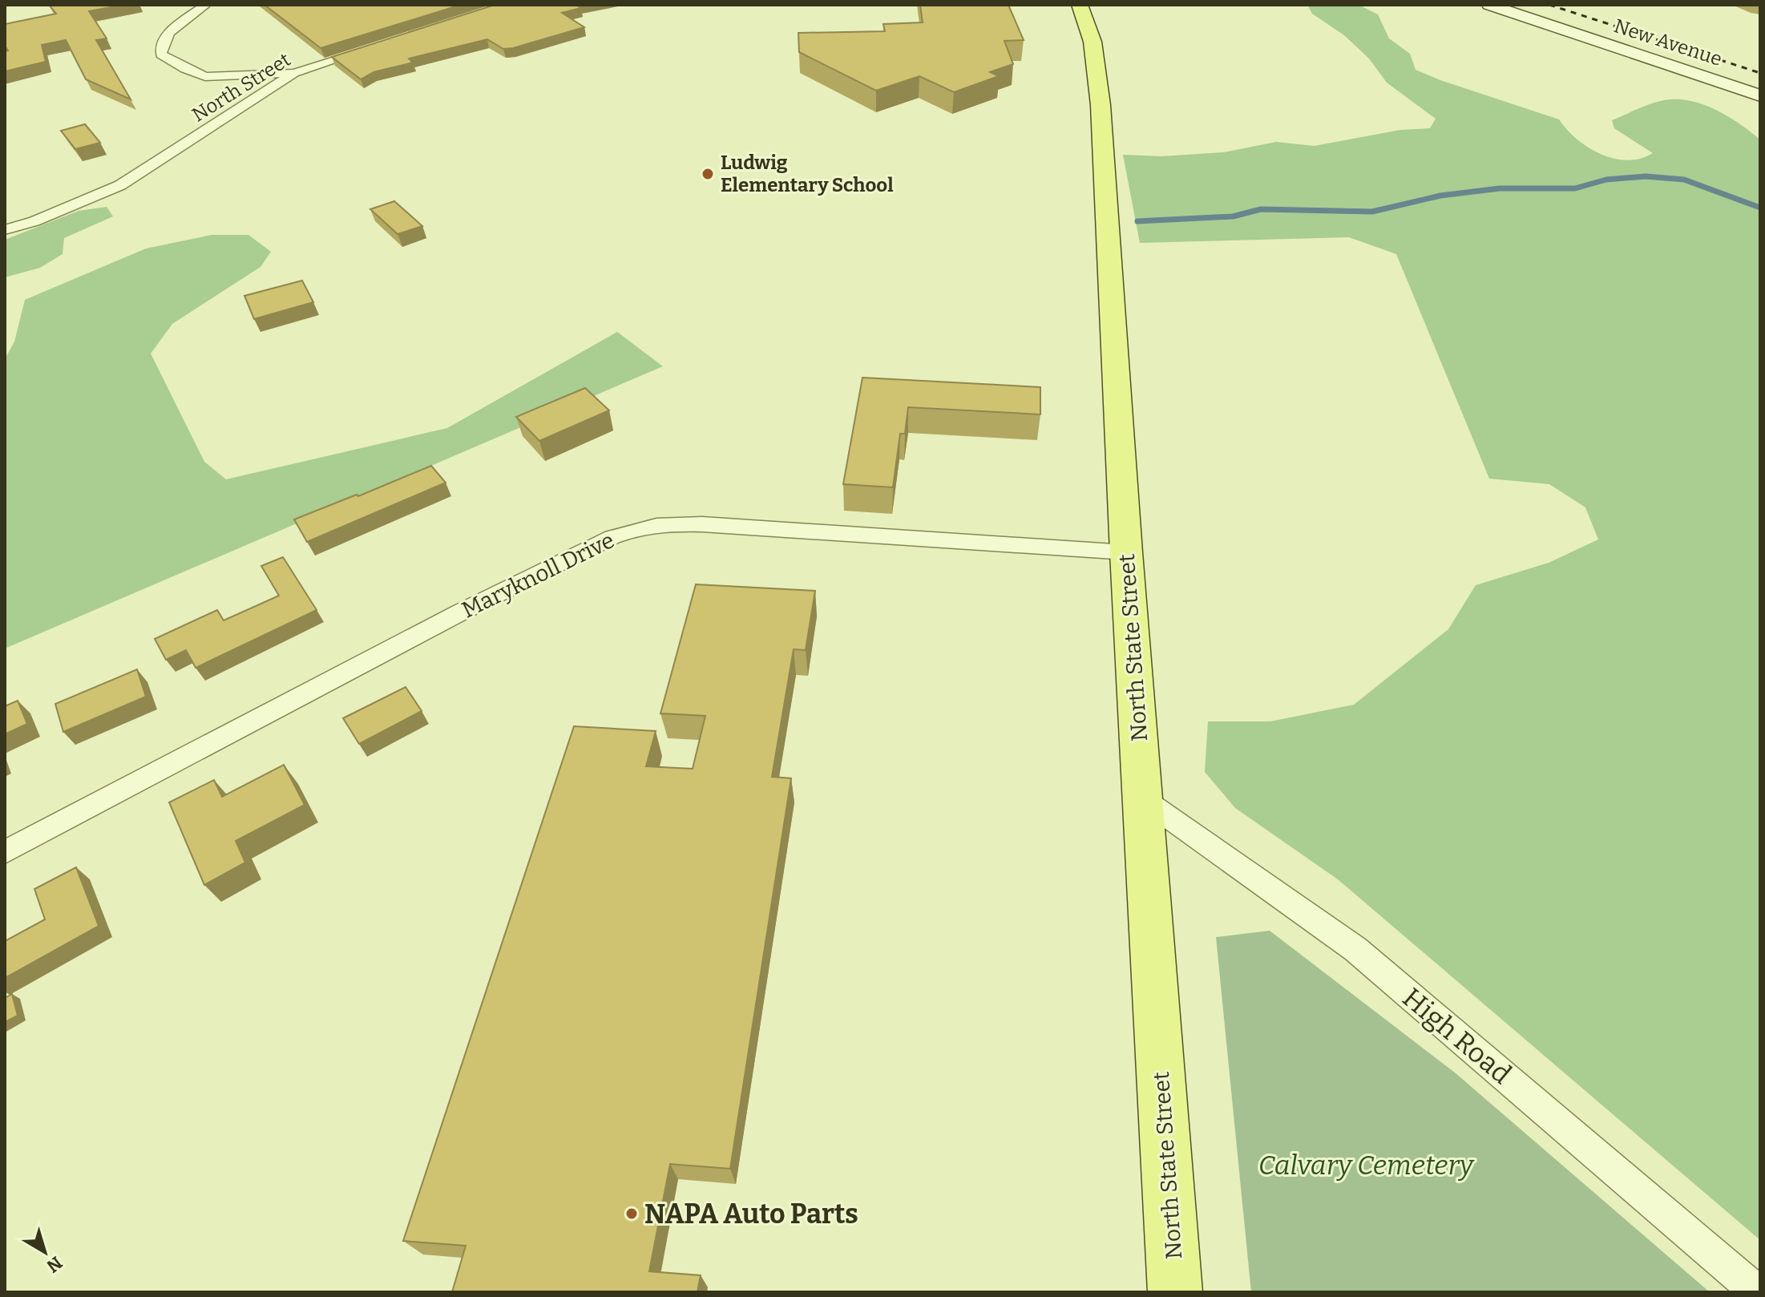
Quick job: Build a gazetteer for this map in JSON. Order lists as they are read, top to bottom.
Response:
{
  "streets": {
    "main road": ["New Avenue", "North State Street"],
    "street": ["North Street", "Maryknoll Drive", "High Road"]
  },
  "crossings": [
    ["Maryknoll Drive", "North State Street"],
    ["North State Street", "High Road"]
  ],
  "parks": ["Calvary Cemetery"],
  "places": ["Ludwig Elementary School", "NAPA Auto Parts"],
  "north": "bottom right"
}
